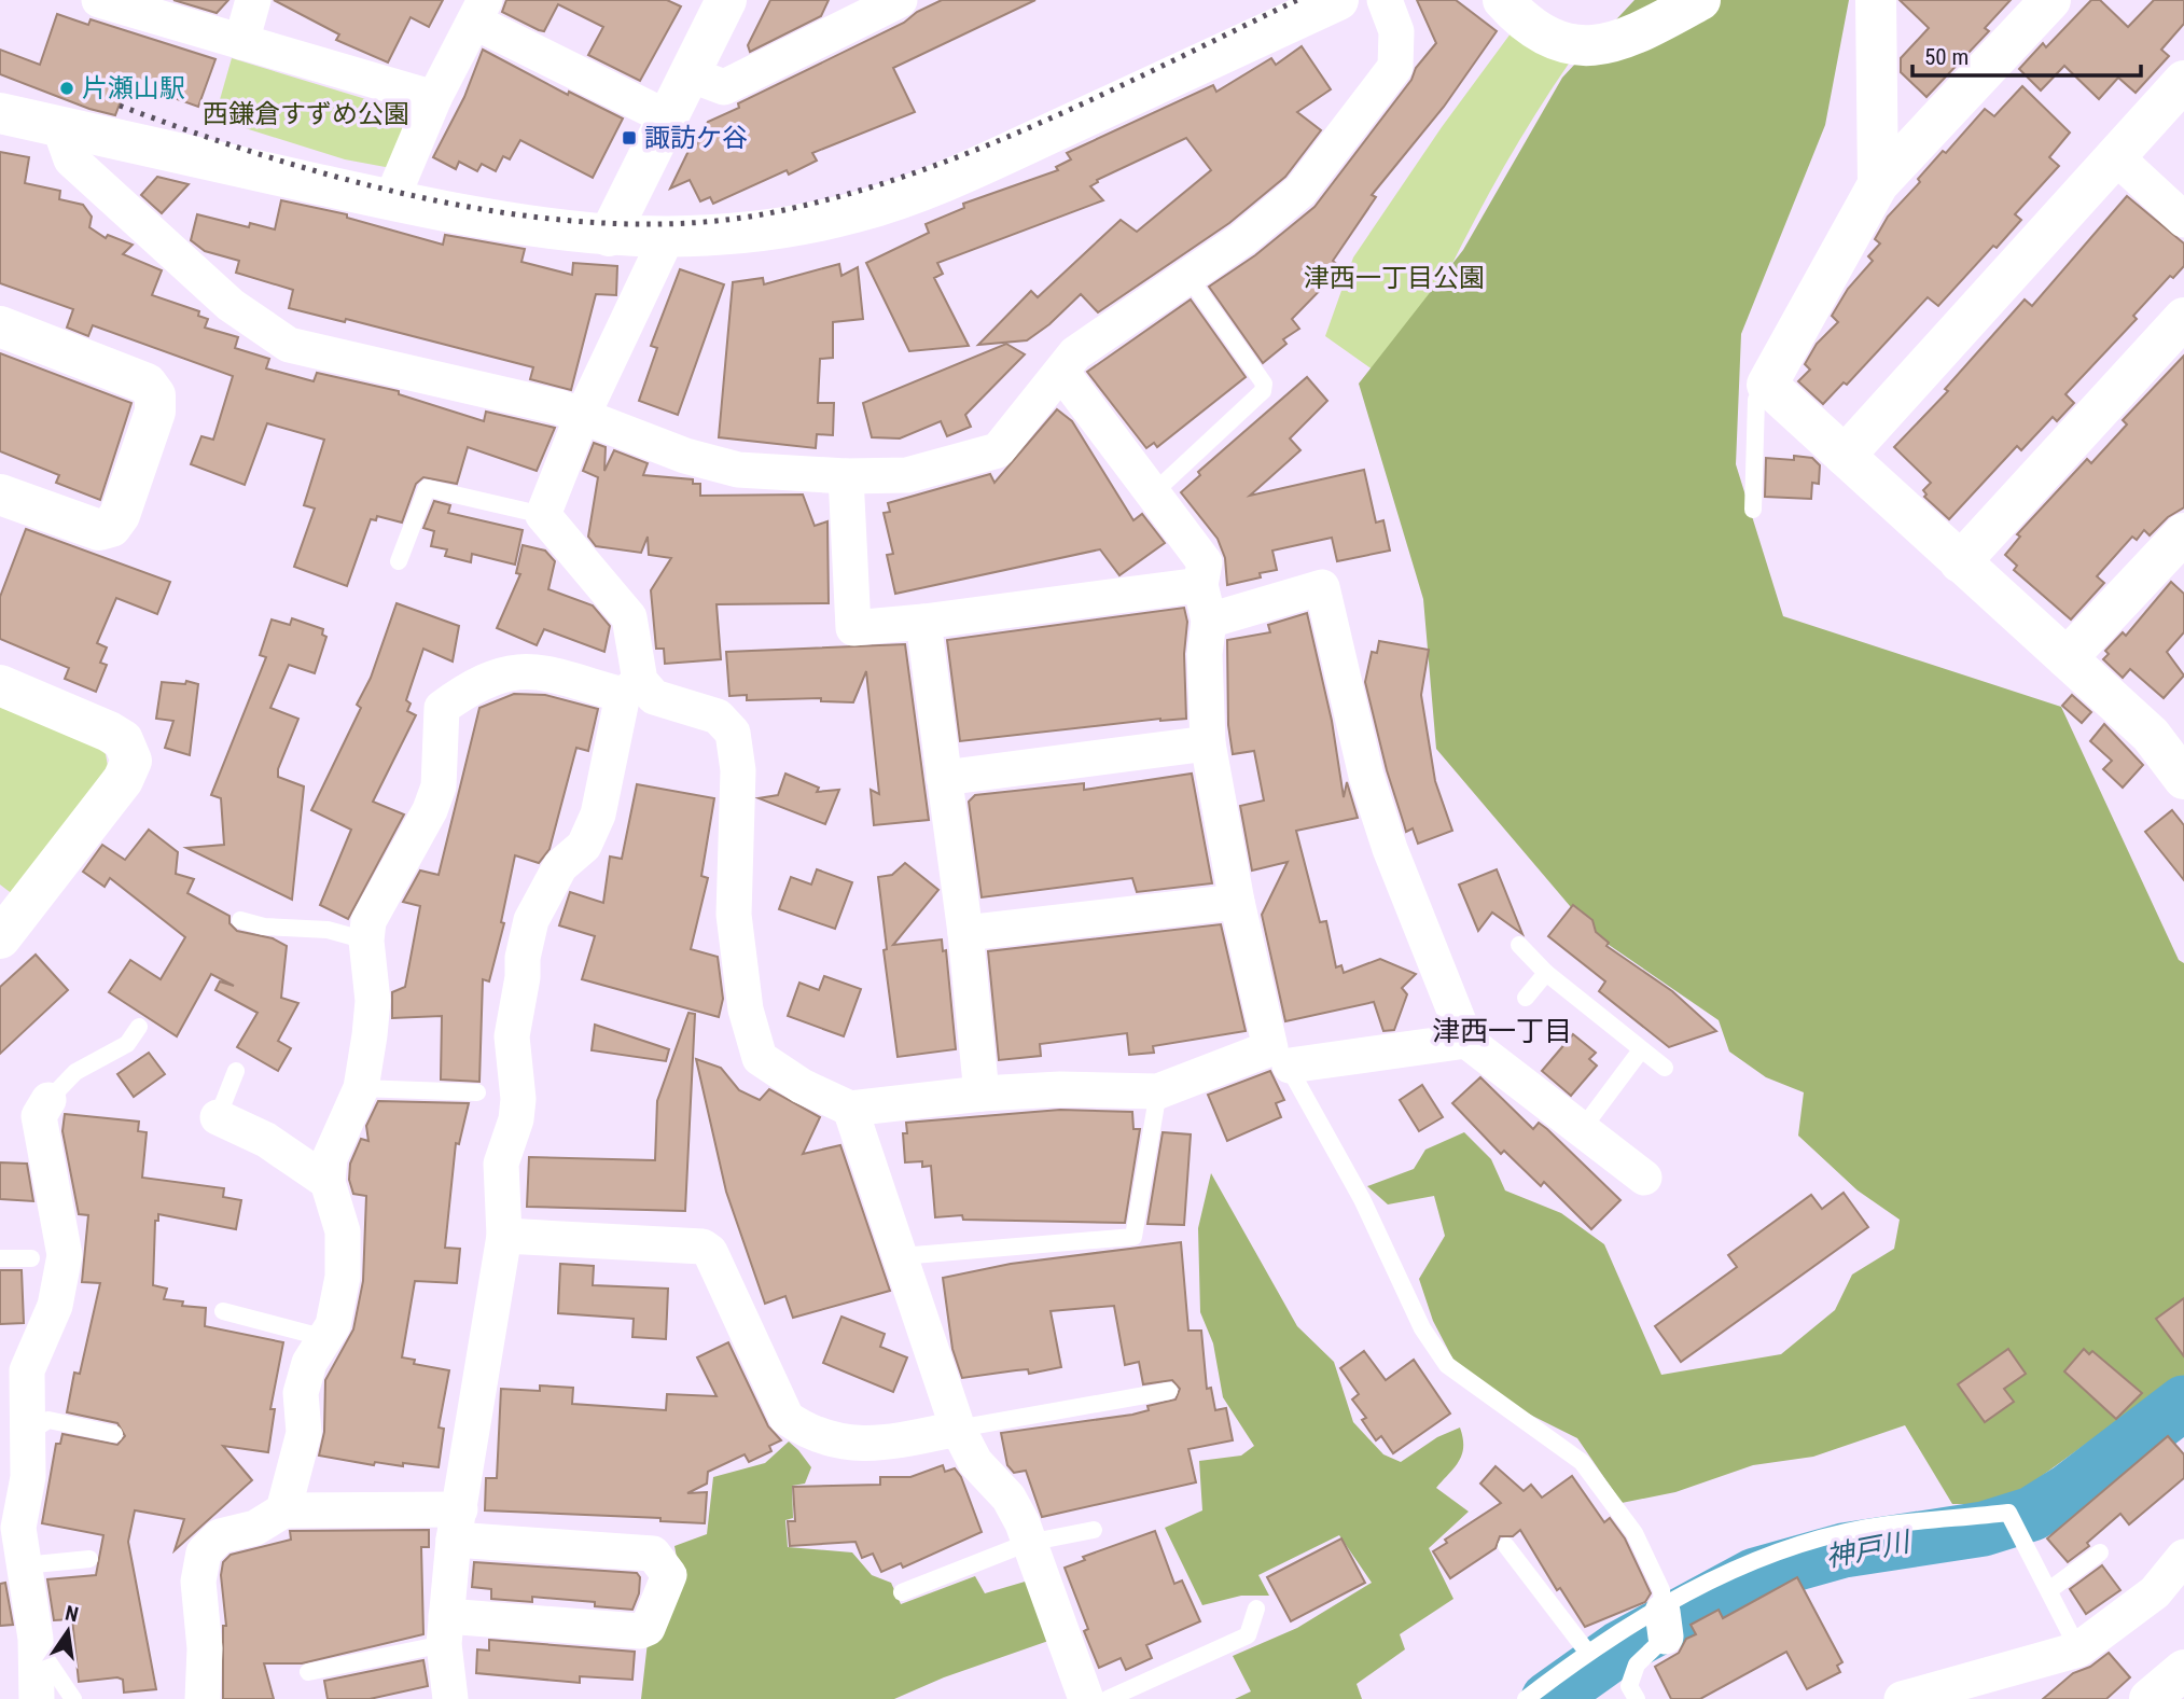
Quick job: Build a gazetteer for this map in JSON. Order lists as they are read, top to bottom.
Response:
{
  "districts": ["津西一丁目"],
  "water": ["神戸川"],
  "parks": ["西鎌倉すずめ公園", "津西一丁目公園"],
  "places": {
    "other": ["片瀬山駅"],
    "transit": ["諏訪ケ谷"]
  },
  "scale_bar": "50 m",
  "north": "top"
}
